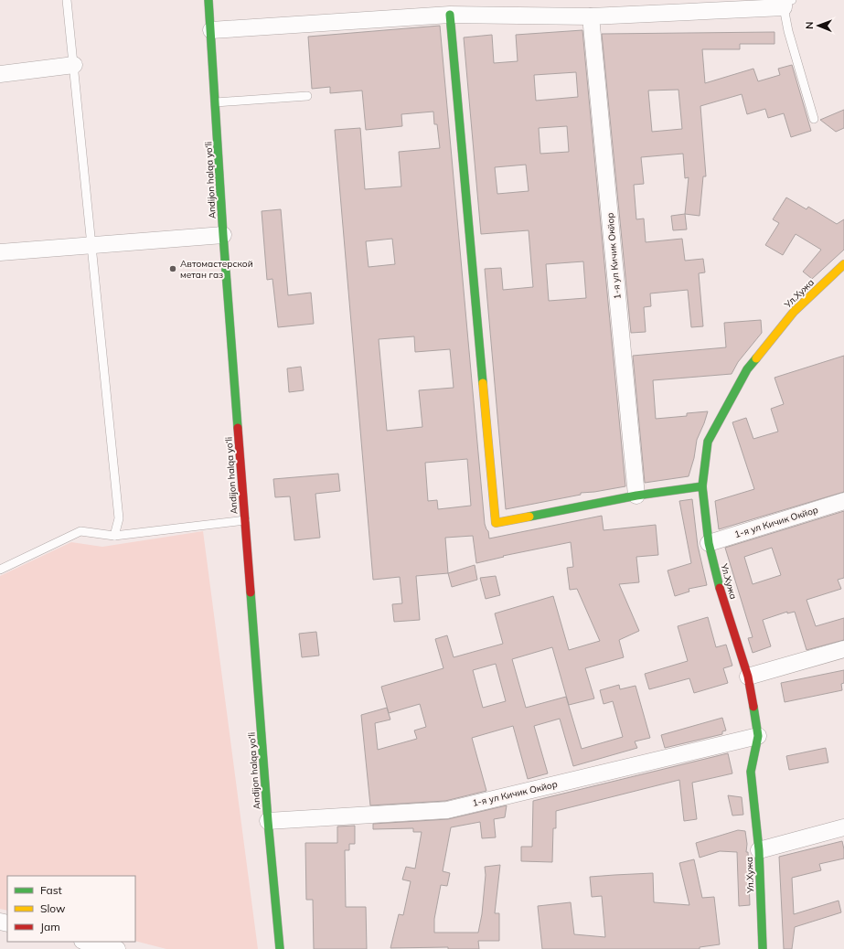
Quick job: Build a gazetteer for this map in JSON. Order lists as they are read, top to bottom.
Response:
{
  "streets": {
    "main road": ["Andijon halqa yo‘li", "Ул.Хужа"],
    "street": ["1-я ул Кичик Окйор"]
  },
  "crossings": [
    ["Andijon halqa yo‘li", "1-я ул Кичик Окйор"],
    ["1-я ул Кичик Окйор", "Ул.Хужа"]
  ],
  "places": ["Автомастерской метан газ"],
  "legend": ["Fast", "Slow", "Jam"],
  "north": "left"
}
